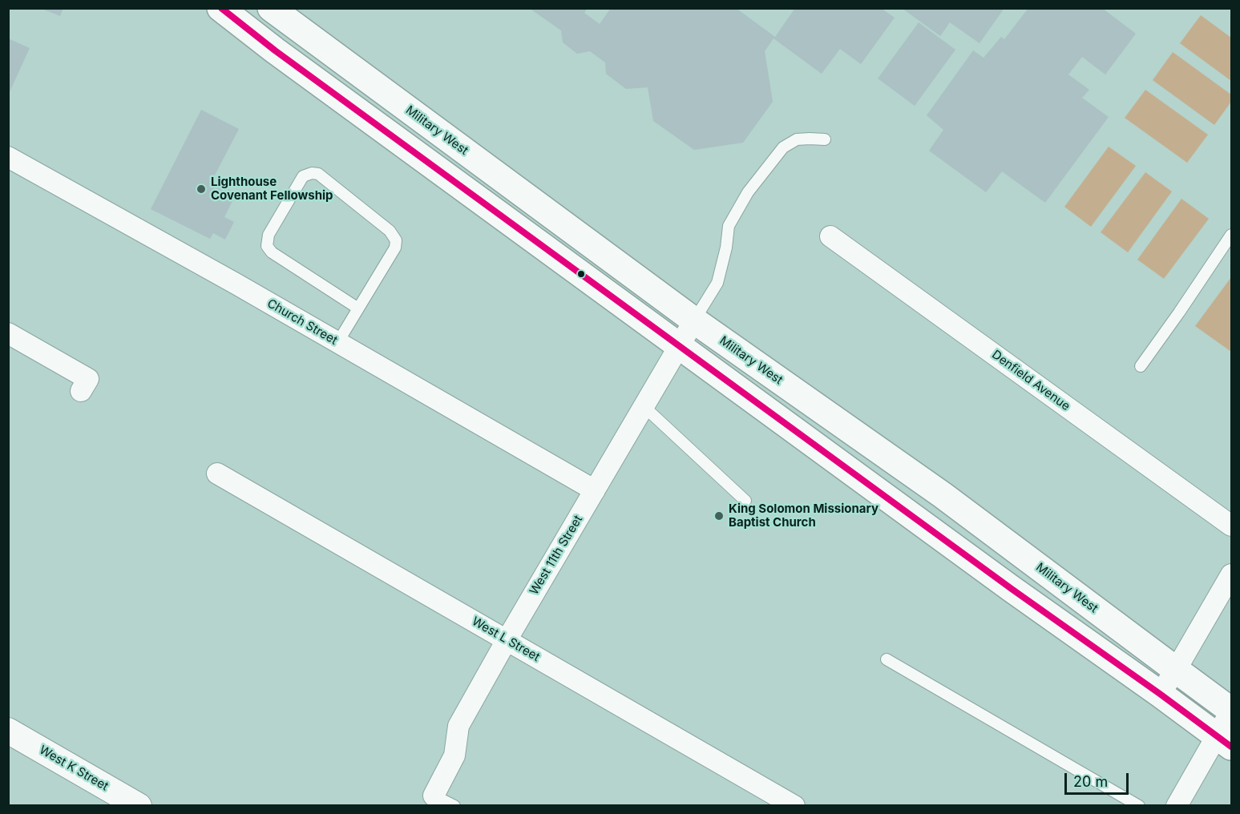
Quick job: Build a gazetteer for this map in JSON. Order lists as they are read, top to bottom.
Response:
{
  "streets": {
    "main road": ["Military West"],
    "street": [
      "Church Street",
      "Denfield Avenue",
      "West 11th Street",
      "West L Street",
      "West K Street"
    ]
  },
  "crossings": [
    ["Military West", "West 11th Street"],
    ["Church Street", "West 11th Street"],
    ["West 11th Street", "West L Street"]
  ],
  "places": ["Lighthouse Covenant Fellowship", "King Solomon Missionary Baptist Church"],
  "scale_bar": "20 m"
}
